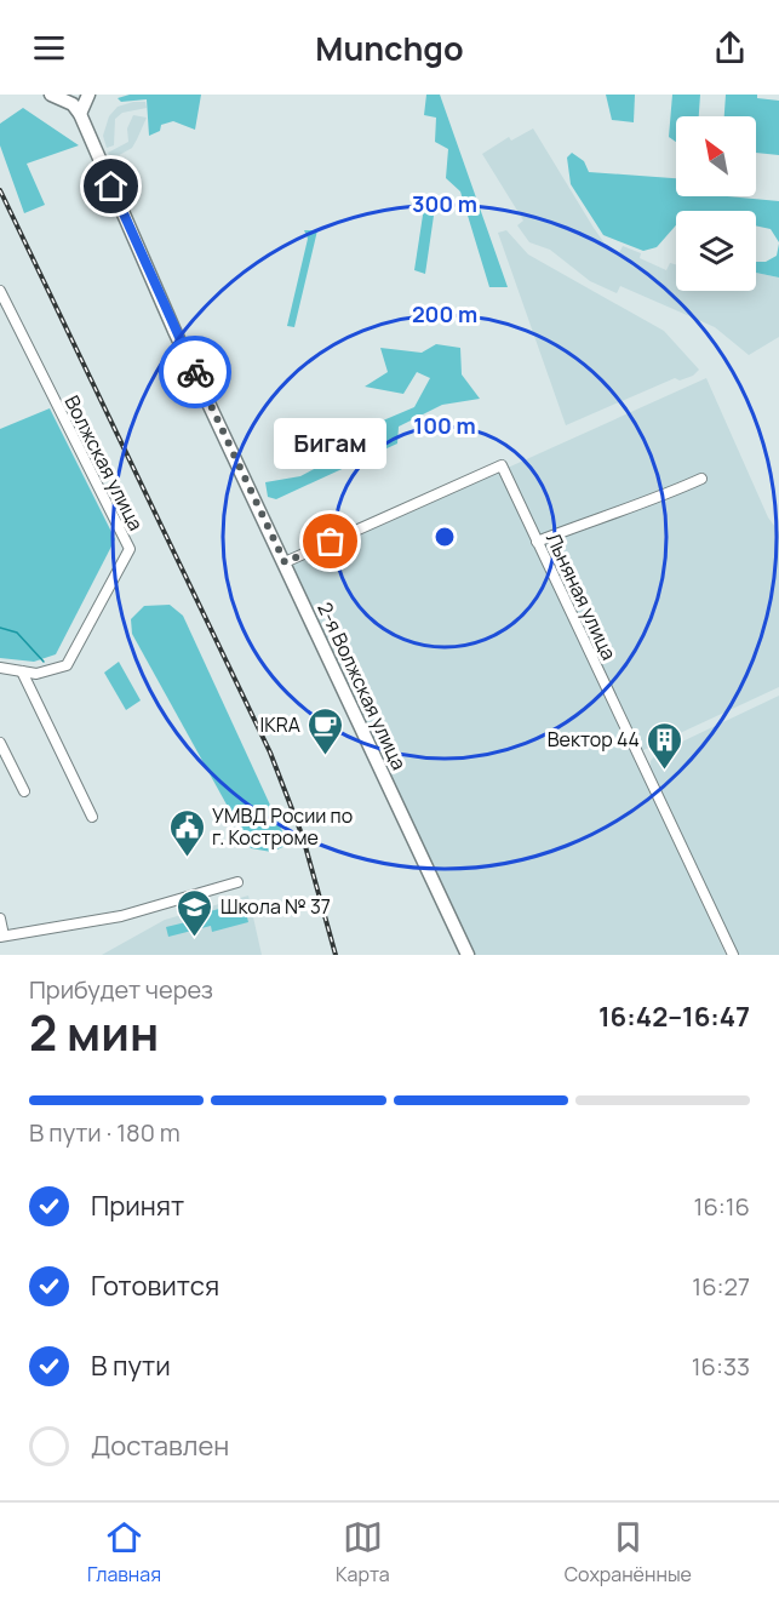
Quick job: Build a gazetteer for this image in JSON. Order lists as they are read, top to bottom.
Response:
{
  "streets": {
    "street": ["Волжская улица", "Льняная улица", "2-я Волжская улица"]
  },
  "crossings": [
    ["Льняная улица", "2-я Волжская улица"]
  ],
  "places": {
    "other": ["Бигам"],
    "cafe": ["IKRA"],
    "building": ["Вектор 44"],
    "public building": ["УМВД Росии по г. Костроме"],
    "school or university": ["Школа № 37"]
  },
  "north": "top left",
  "page": {
    "header": "Munchgo",
    "bubble": "Бигам",
    "heading": ["2 мин", "Прибудет через", "16:42–16:47"],
    "bar": "В пути · 180 m",
    "list": [
      ["Принят", "16:16"],
      ["Готовится", "16:27"],
      ["В пути", "16:33"],
      "Доставлен"
    ],
    "tabs": ["Главная", "Карта", "Сохранённые"]
  },
  "rings": ["300 m", "200 m", "100 m"]
}
